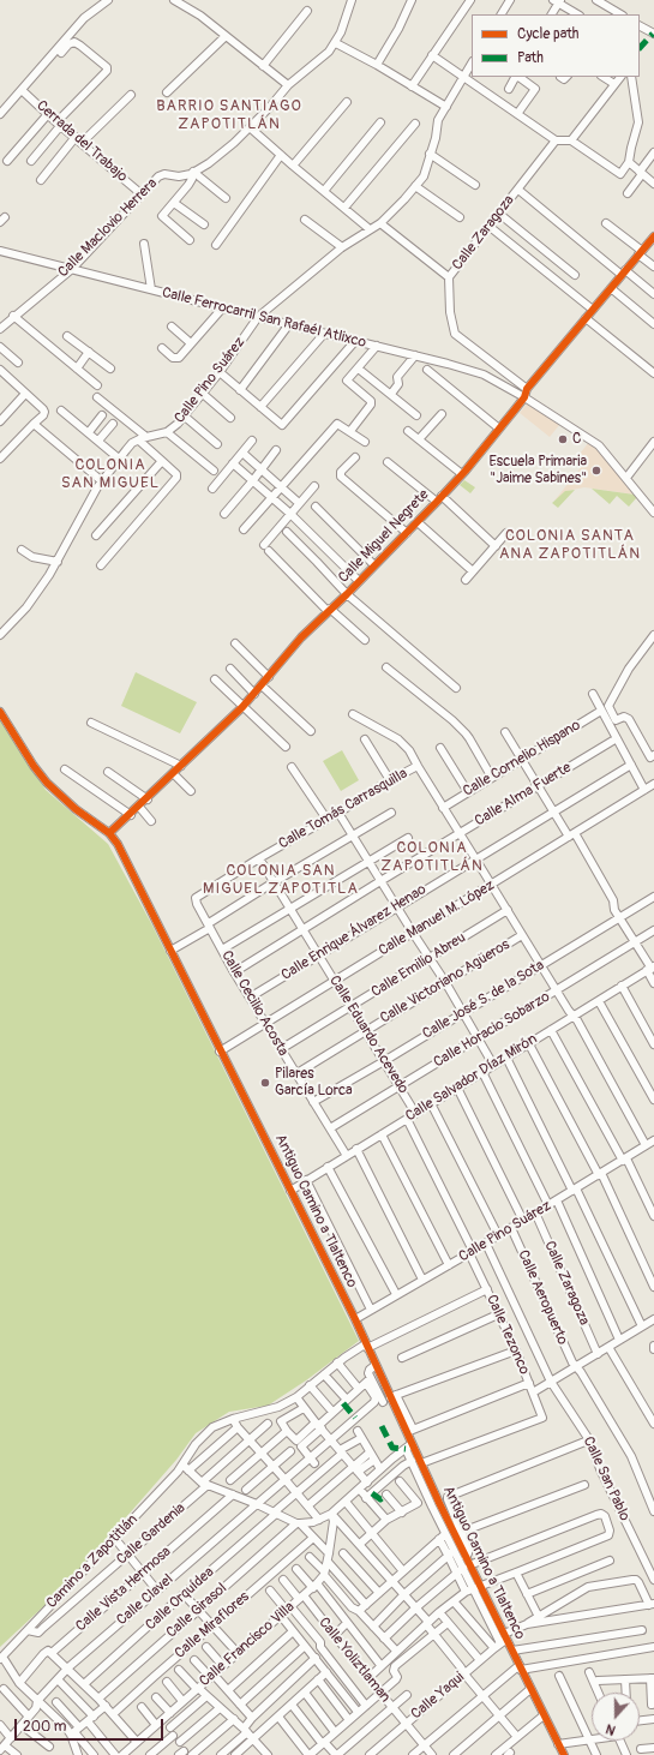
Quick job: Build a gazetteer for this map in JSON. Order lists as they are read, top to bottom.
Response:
{
  "streets": {
    "street": [
      "Cerrada del Trabajo",
      "Calle Maclovio Herrera",
      "Calle Zaragoza",
      "Calle Ferrocarril San Rafaél Atlixco",
      "Calle Pino Suárez",
      "Calle Miguel Negrete",
      "Calle Cornelio Hispano",
      "Calle Alma Fuerte",
      "Calle Tomás Carrasquilla",
      "Calle Manuel M. López",
      "Calle Enrique Álvarez Henao",
      "Calle Emilio Abreu",
      "Calle Victoriano Agüeros",
      "Calle José S. de la Sota",
      "Calle Cecilio Acosta",
      "Calle Horacio Sobarzo",
      "Calle Eduardo Acevedo",
      "Calle Salvador Díaz Mirón",
      "Antiguo Camino a Tlaltenco",
      "Calle Aeropuerto",
      "Calle Tezonco",
      "Calle San Pablo",
      "Calle Gardenia",
      "Camino a Zapotitlán",
      "Calle Vista Hermosa",
      "Calle Orquídea",
      "Calle Clavel",
      "Calle Girasol",
      "Calle Miraflores",
      "Calle Francisco Villa",
      "Calle Yoliztlaman",
      "Calle Yaqui"
    ]
  },
  "crossings": [
    ["Cerrada del Trabajo", "Calle Maclovio Herrera"],
    ["Calle Maclovio Herrera", "Calle Ferrocarril San Rafaél Atlixco"],
    ["Calle Zaragoza", "Calle Pino Suárez"],
    ["Calle Zaragoza", "Calle Miguel Negrete"],
    ["Calle Ferrocarril San Rafaél Atlixco", "Calle Pino Suárez"],
    ["Calle Ferrocarril San Rafaél Atlixco", "Calle Miguel Negrete"],
    ["Calle Pino Suárez", "Antiguo Camino a Tlaltenco"],
    ["Calle Pino Suárez", "Calle Aeropuerto"],
    ["Calle Pino Suárez", "Calle Tezonco"],
    ["Calle Pino Suárez", "Calle San Pablo"],
    ["Calle Miguel Negrete", "Antiguo Camino a Tlaltenco"],
    ["Calle Alma Fuerte", "Calle Cecilio Acosta"],
    ["Calle Alma Fuerte", "Calle Eduardo Acevedo"],
    ["Calle Tomás Carrasquilla", "Calle Cecilio Acosta"],
    ["Calle Tomás Carrasquilla", "Calle Eduardo Acevedo"],
    ["Calle Manuel M. López", "Calle Cecilio Acosta"],
    ["Calle Manuel M. López", "Calle Eduardo Acevedo"],
    ["Calle Manuel M. López", "Antiguo Camino a Tlaltenco"],
    ["Calle Enrique Álvarez Henao", "Calle Cecilio Acosta"],
    ["Calle Enrique Álvarez Henao", "Calle Eduardo Acevedo"],
    ["Calle Emilio Abreu", "Calle Cecilio Acosta"],
    ["Calle Emilio Abreu", "Calle Eduardo Acevedo"],
    ["Calle Victoriano Agüeros", "Calle Cecilio Acosta"],
    ["Calle Victoriano Agüeros", "Calle Eduardo Acevedo"],
    ["Calle José S. de la Sota", "Calle Cecilio Acosta"],
    ["Calle José S. de la Sota", "Calle Eduardo Acevedo"],
    ["Calle Cecilio Acosta", "Calle Horacio Sobarzo"],
    ["Calle Cecilio Acosta", "Calle Salvador Díaz Mirón"],
    ["Calle Horacio Sobarzo", "Calle Eduardo Acevedo"],
    ["Calle Eduardo Acevedo", "Calle Salvador Díaz Mirón"],
    ["Calle Salvador Díaz Mirón", "Antiguo Camino a Tlaltenco"],
    ["Calle Salvador Díaz Mirón", "Calle Tezonco"],
    ["Antiguo Camino a Tlaltenco", "Calle Tezonco"],
    ["Antiguo Camino a Tlaltenco", "Calle Yaqui"],
    ["Calle Gardenia", "Camino a Zapotitlán"],
    ["Calle Francisco Villa", "Calle Yoliztlaman"],
    ["Calle Yoliztlaman", "Calle Yaqui"]
  ],
  "districts": [
    "BARRIO SANTIAGO ZAPOTITLÁN",
    "COLONIA SAN MIGUEL",
    "COLONIA SANTA ANA ZAPOTITLÁN",
    "COLONIA ZAPOTITLÁN",
    "COLONIA SAN MIGUEL ZAPOTITLA"
  ],
  "places": ["C", "Escuela Primaria \"Jaime Sabines\"", "Pilares García Lorca"],
  "legend": ["Cycle path", "Path"],
  "scale_bar": "200 m",
  "north": "bottom"
}
